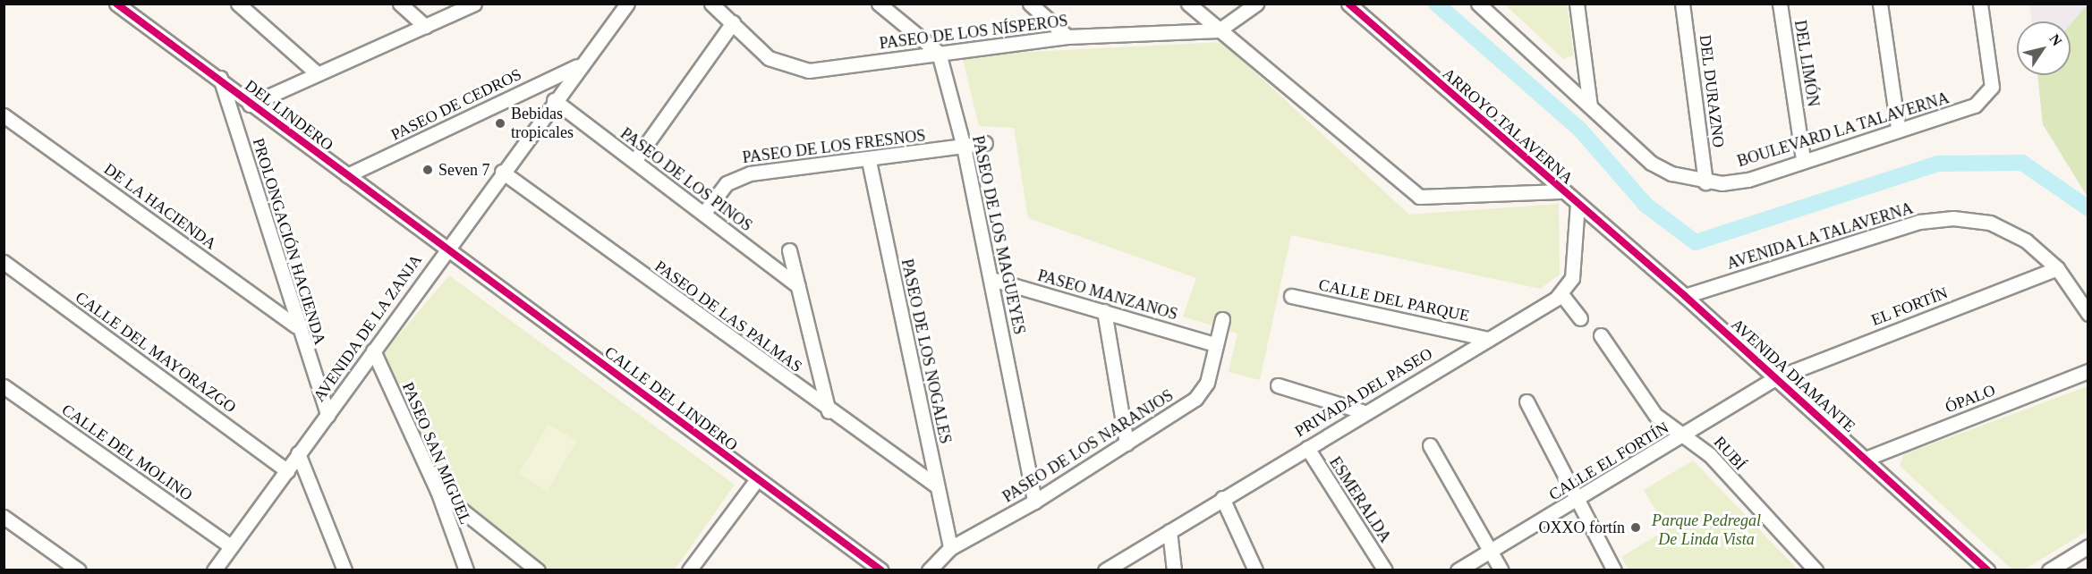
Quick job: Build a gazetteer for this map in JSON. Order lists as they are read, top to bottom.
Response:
{
  "streets": {
    "street": [
      "PASEO DE LOS NÍSPEROS",
      "DEL LIMÓN",
      "DEL DURAZNO",
      "PASEO DE CEDROS",
      "DEL LINDERO",
      "ARROYO TALAVERNA",
      "BOULEVARD LA TALAVERNA",
      "PASEO DE LOS FRESNOS",
      "PASEO DE LOS PINOS",
      "DE LA HACIENDA",
      "PASEO DE LOS MAGUEYES",
      "AVENIDA LA TALAVERNA",
      "PROLONGACIÓN HACIENDA",
      "PASEO MANZANOS",
      "CALLE DEL PARQUE",
      "EL FORTÍN",
      "PASEO DE LAS PALMAS",
      "AVENIDA DE LA ZANJA",
      "PASEO DE LOS NOGALES",
      "CALLE DEL MAYORAZGO",
      "AVENIDA DIAMANTE",
      "PRIVADA DEL PASEO",
      "CALLE DEL LINDERO",
      "ÓPALO",
      "PASEO DE LOS NARANJOS",
      "CALLE DEL MOLINO",
      "PASEO SAN MIGUEL",
      "RUBÍ",
      "CALLE EL FORTÍN",
      "ESMERALDA"
    ]
  },
  "crossings": [
    ["PASEO DE LOS NÍSPEROS", "PASEO DE LOS MAGUEYES"],
    ["DEL LIMÓN", "BOULEVARD LA TALAVERNA"],
    ["DEL DURAZNO", "BOULEVARD LA TALAVERNA"],
    ["PASEO DE CEDROS", "DEL LINDERO"],
    ["PASEO DE CEDROS", "AVENIDA DE LA ZANJA"],
    ["DEL LINDERO", "PROLONGACIÓN HACIENDA"],
    ["DEL LINDERO", "AVENIDA DE LA ZANJA"],
    ["DEL LINDERO", "CALLE DEL LINDERO"],
    ["ARROYO TALAVERNA", "AVENIDA DIAMANTE"],
    ["PASEO DE LOS FRESNOS", "PASEO DE LOS PINOS"],
    ["PASEO DE LOS FRESNOS", "PASEO DE LOS MAGUEYES"],
    ["PASEO DE LOS FRESNOS", "PASEO DE LOS NOGALES"],
    ["PASEO DE LOS PINOS", "AVENIDA DE LA ZANJA"],
    ["DE LA HACIENDA", "PROLONGACIÓN HACIENDA"],
    ["PASEO DE LOS MAGUEYES", "PASEO MANZANOS"],
    ["PASEO DE LOS MAGUEYES", "PASEO DE LOS NARANJOS"],
    ["AVENIDA LA TALAVERNA", "EL FORTÍN"],
    ["AVENIDA LA TALAVERNA", "AVENIDA DIAMANTE"],
    ["PROLONGACIÓN HACIENDA", "AVENIDA DE LA ZANJA"],
    ["PASEO MANZANOS", "PASEO DE LOS NARANJOS"],
    ["CALLE DEL PARQUE", "PRIVADA DEL PASEO"],
    ["EL FORTÍN", "AVENIDA DIAMANTE"],
    ["EL FORTÍN", "CALLE EL FORTÍN"],
    ["PASEO DE LAS PALMAS", "AVENIDA DE LA ZANJA"],
    ["PASEO DE LAS PALMAS", "PASEO DE LOS NOGALES"],
    ["AVENIDA DE LA ZANJA", "CALLE DEL MAYORAZGO"],
    ["AVENIDA DE LA ZANJA", "CALLE DEL LINDERO"],
    ["AVENIDA DE LA ZANJA", "CALLE DEL MOLINO"],
    ["AVENIDA DE LA ZANJA", "PASEO SAN MIGUEL"],
    ["PASEO DE LOS NOGALES", "PASEO DE LOS NARANJOS"],
    ["AVENIDA DIAMANTE", "ÓPALO"],
    ["AVENIDA DIAMANTE", "CALLE EL FORTÍN"],
    ["PRIVADA DEL PASEO", "ESMERALDA"],
    ["RUBÍ", "CALLE EL FORTÍN"]
  ],
  "parks": ["Parque Pedregal De Linda Vista"],
  "places": ["Bebidas tropicales", "Seven 7", "OXXO fortín"],
  "north": "top right"
}
